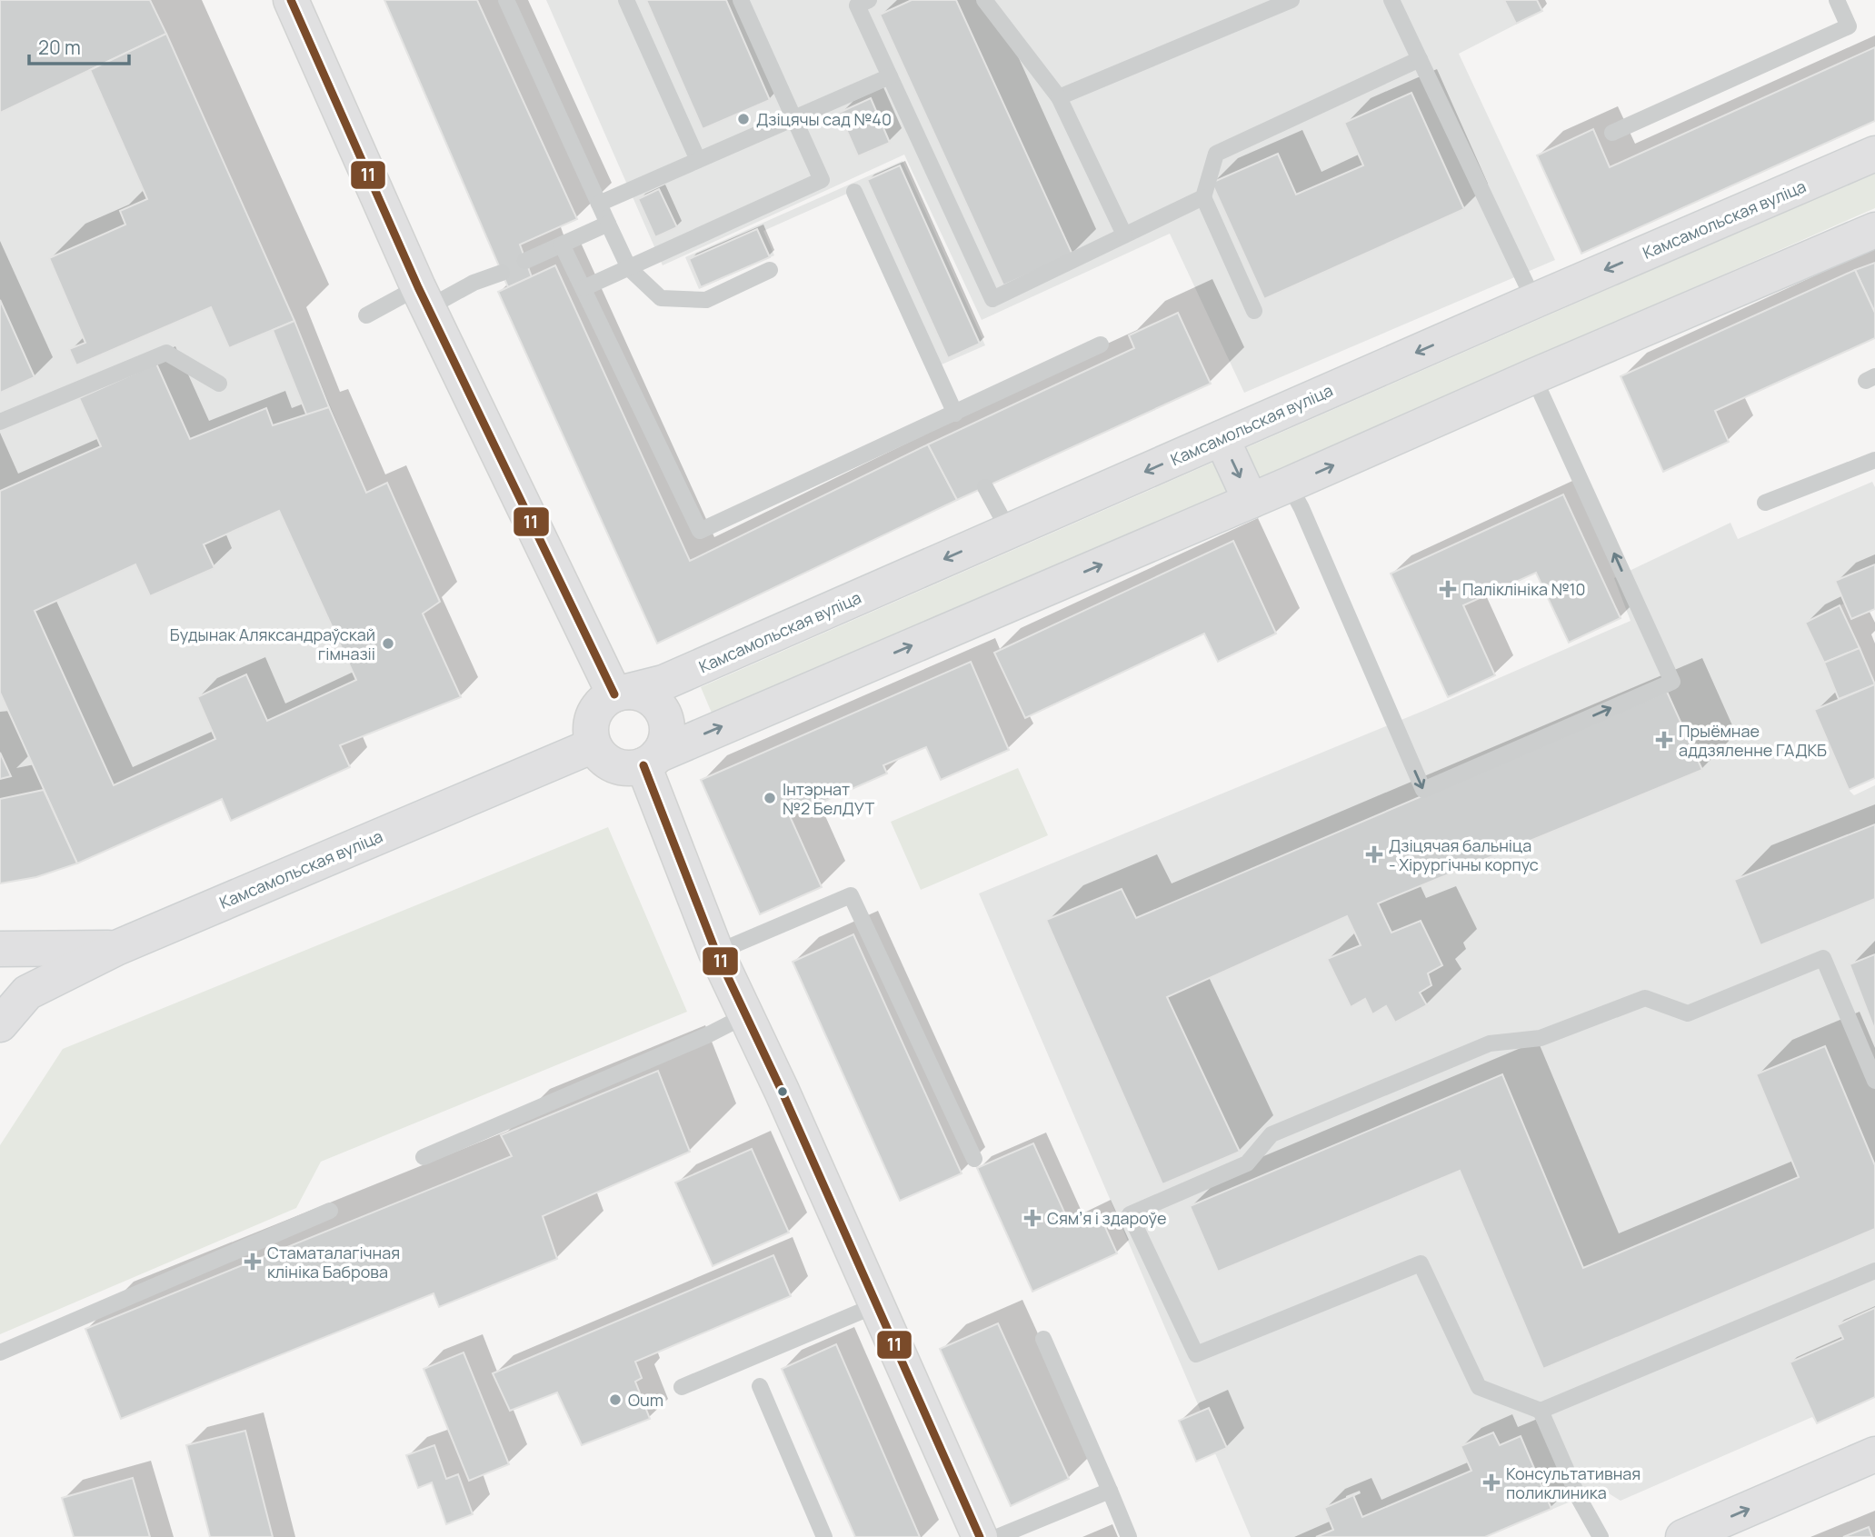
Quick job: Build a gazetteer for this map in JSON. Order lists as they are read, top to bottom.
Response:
{
  "streets": {
    "street": ["Камсамольская вуліца"]
  },
  "places": {
    "other": [
      "Дзіцячы сад №40",
      "Будынак Аляксандраўскай гімназіі",
      "Інтэрнат №2 БелДУТ",
      "Oum"
    ],
    "health": [
      "Паліклініка №10",
      "Прыёмнае аддзяленне ГАДКБ",
      "Дзіцячая бальніца - Хірургічны корпус",
      "Сямʼя і здароўе",
      "Стаматалагічная клініка Баброва",
      "Консультативная поликлиника"
    ]
  },
  "lines": ["transit line 11"],
  "scale_bar": "20 m"
}
